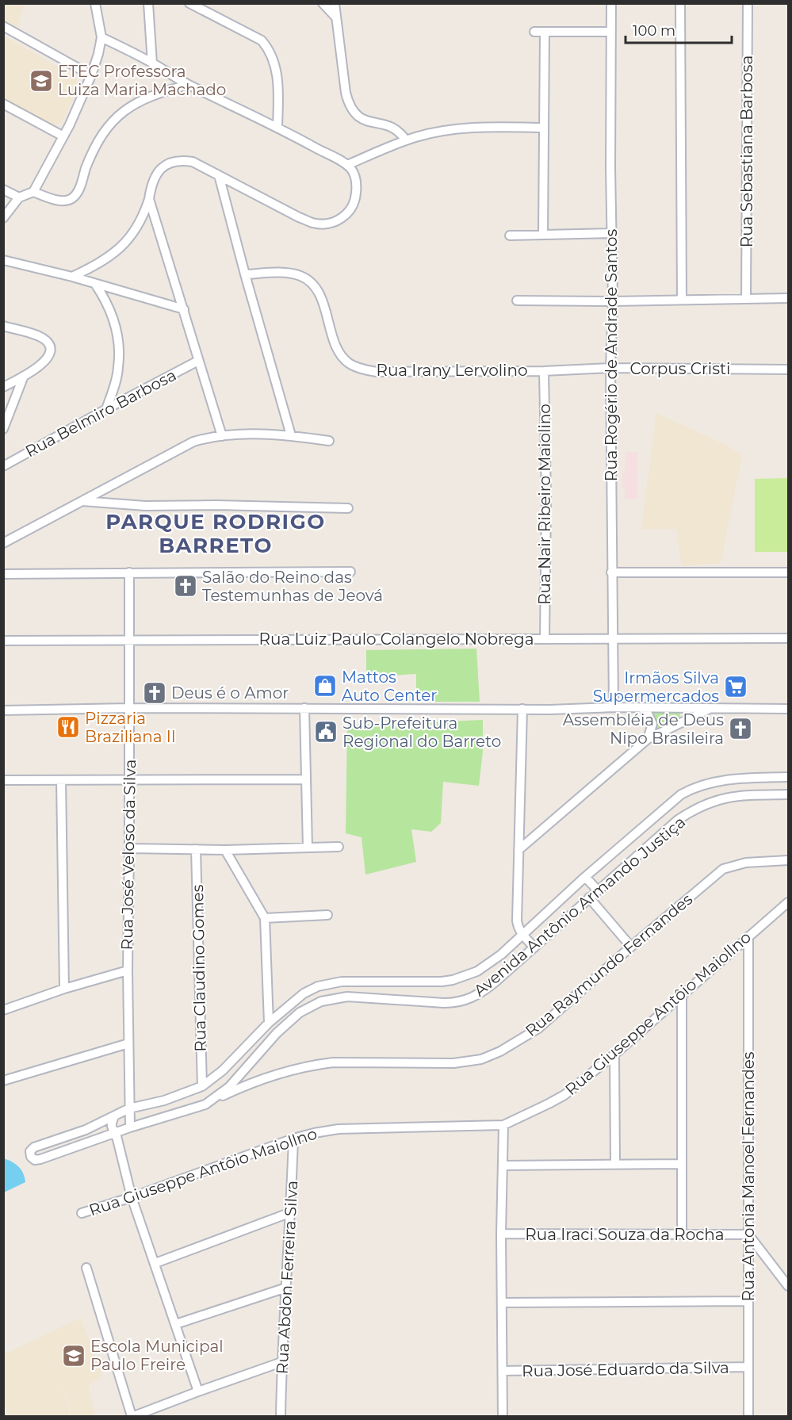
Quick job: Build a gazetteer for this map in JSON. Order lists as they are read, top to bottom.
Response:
{
  "streets": {
    "street": [
      "Rua Sebastiana Barbosa",
      "Rua Rogério de Andrade Santos",
      "Corpus Cristi",
      "Rua Irany Lervolino",
      "Rua Belmiro Barbosa",
      "Rua Nair Ribeiro Maiolino",
      "Rua Luiz Paulo Colangelo Nobrega",
      "Rua José Veloso da Silva",
      "Avenida Antônio Armando Justiça",
      "Rua Raymundo Fernandes",
      "Rua Claudino Gomes",
      "Rua Giuseppe Antôio Maiollno",
      "Rua Antonia Manoel Fernandes",
      "Rua Iraci Souza da Rocha",
      "Rua Abdon Ferreira Silva",
      "Rua José Eduardo da Silva"
    ]
  },
  "crossings": [
    ["Rua Rogério de Andrade Santos", "Corpus Cristi"],
    ["Rua Rogério de Andrade Santos", "Rua Luiz Paulo Colangelo Nobrega"],
    ["Corpus Cristi", "Rua Irany Lervolino"],
    ["Corpus Cristi", "Rua Nair Ribeiro Maiolino"],
    ["Rua Irany Lervolino", "Rua Nair Ribeiro Maiolino"],
    ["Rua Nair Ribeiro Maiolino", "Rua Luiz Paulo Colangelo Nobrega"],
    ["Rua Luiz Paulo Colangelo Nobrega", "Rua José Veloso da Silva"],
    ["Rua José Veloso da Silva", "Avenida Antônio Armando Justiça"],
    ["Avenida Antônio Armando Justiça", "Rua Raymundo Fernandes"],
    ["Avenida Antônio Armando Justiça", "Rua Claudino Gomes"],
    ["Rua Giuseppe Antôio Maiollno", "Rua Antonia Manoel Fernandes"],
    ["Rua Giuseppe Antôio Maiollno", "Rua Abdon Ferreira Silva"],
    ["Rua Antonia Manoel Fernandes", "Rua Iraci Souza da Rocha"],
    ["Rua Antonia Manoel Fernandes", "Rua José Eduardo da Silva"]
  ],
  "districts": ["PARQUE RODRIGO BARRETO"],
  "places": {
    "school or university": ["ETEC Professora Luiza Maria Machado", "Escola Municipal Paulo Freire"],
    "church": ["Salão do Reino das Testemunhas de Jeová", "Deus é o Amor", "Assembléia de Deus Nipo Brasileira"],
    "shop": ["Mattos Auto Center"],
    "supermarket": ["Irmãos Silva Supermercados"],
    "restaurant": ["Pizzaria Braziliana II"],
    "public building": ["Sub-Prefeitura Regional do Barreto"]
  },
  "scale_bar": "100 m"
}
